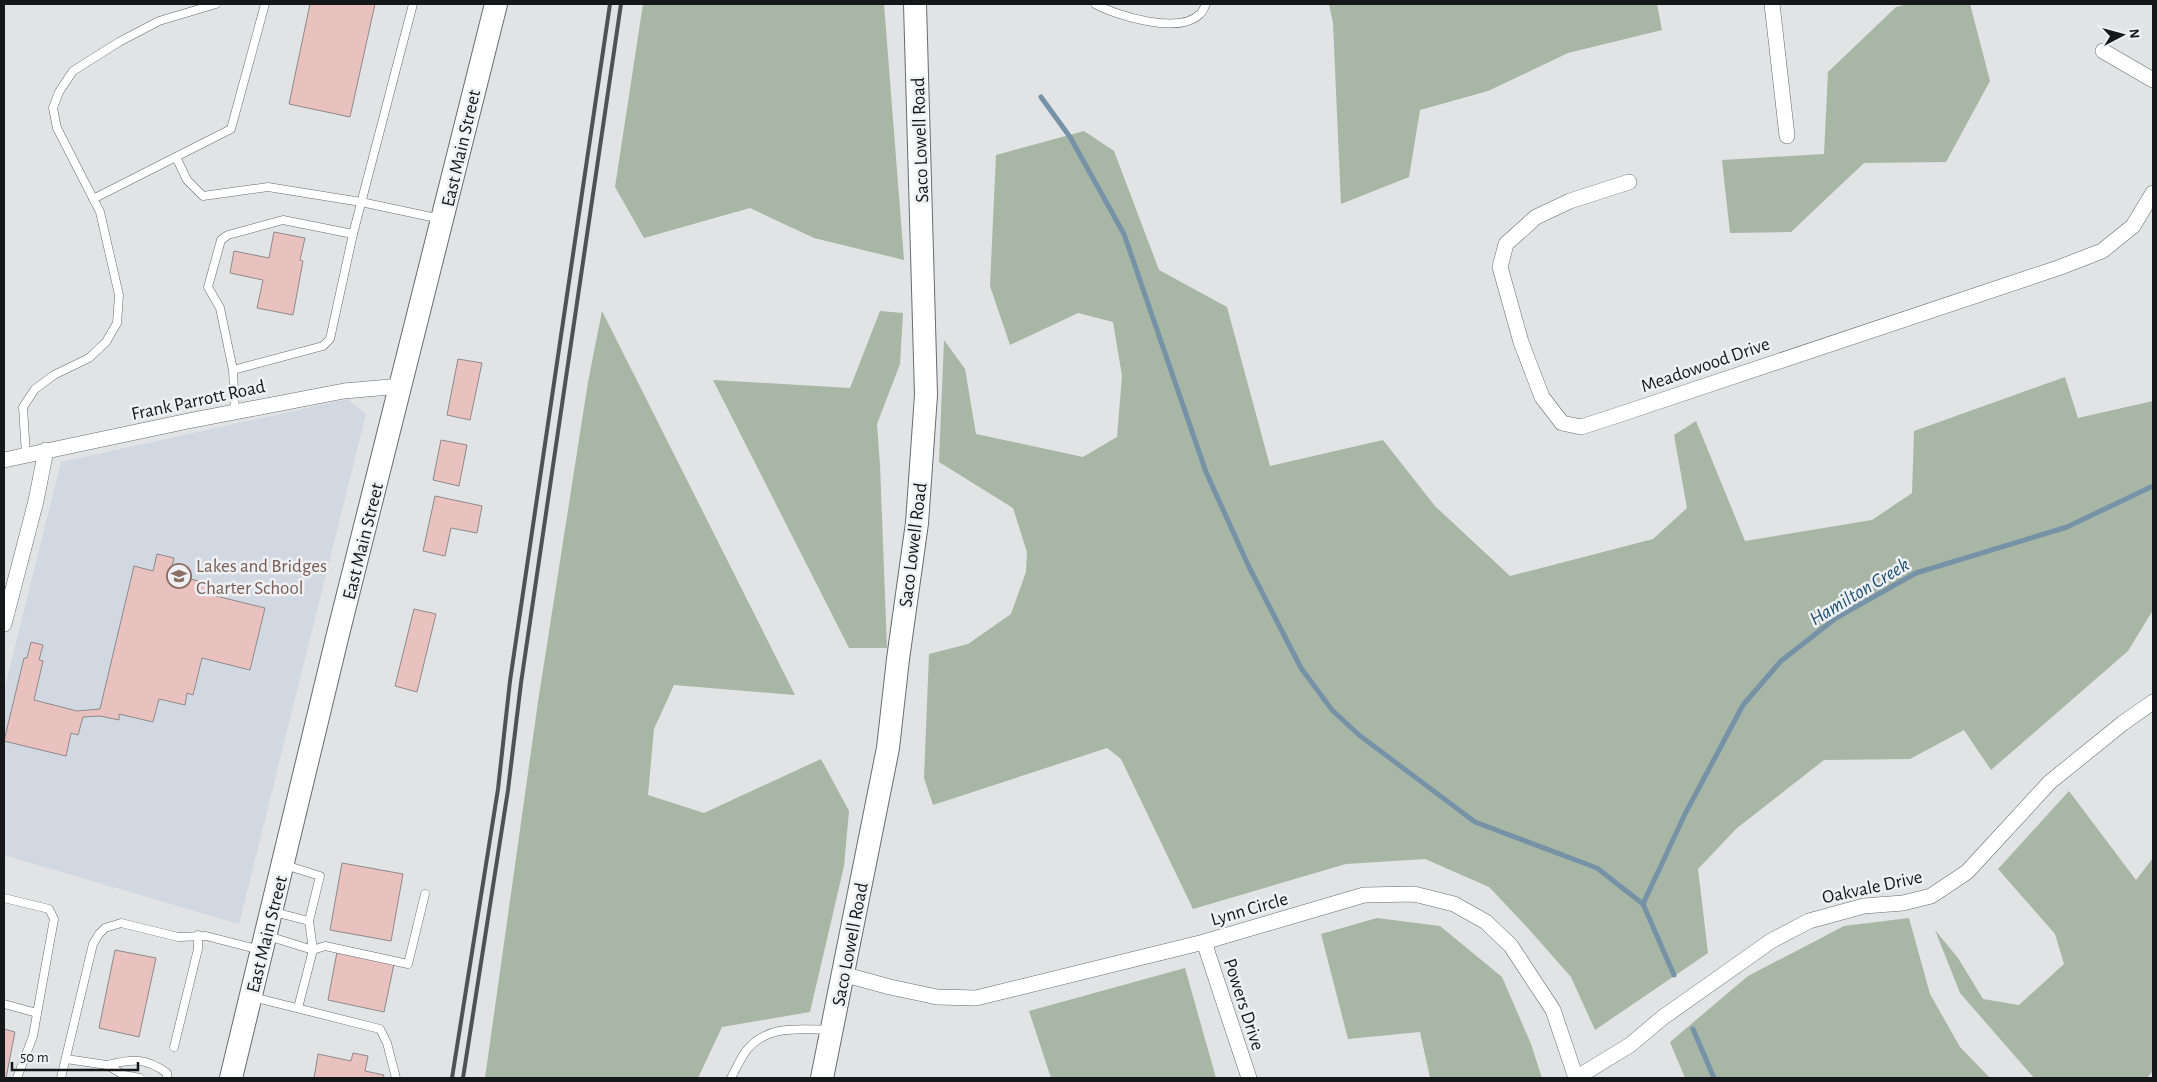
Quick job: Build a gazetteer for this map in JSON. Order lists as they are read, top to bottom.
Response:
{
  "streets": {
    "main road": ["Saco Lowell Road", "East Main Street"],
    "street": [
      "Meadowood Drive",
      "Frank Parrott Road",
      "Oakvale Drive",
      "Lynn Circle",
      "Powers Drive"
    ]
  },
  "crossings": [
    ["Saco Lowell Road", "Lynn Circle"],
    ["East Main Street", "Frank Parrott Road"],
    ["Oakvale Drive", "Lynn Circle"],
    ["Lynn Circle", "Powers Drive"]
  ],
  "water": ["Hamilton Creek"],
  "places": {
    "school or university": ["Lakes and Bridges Charter School"]
  },
  "scale_bar": "50 m",
  "north": "right"
}
